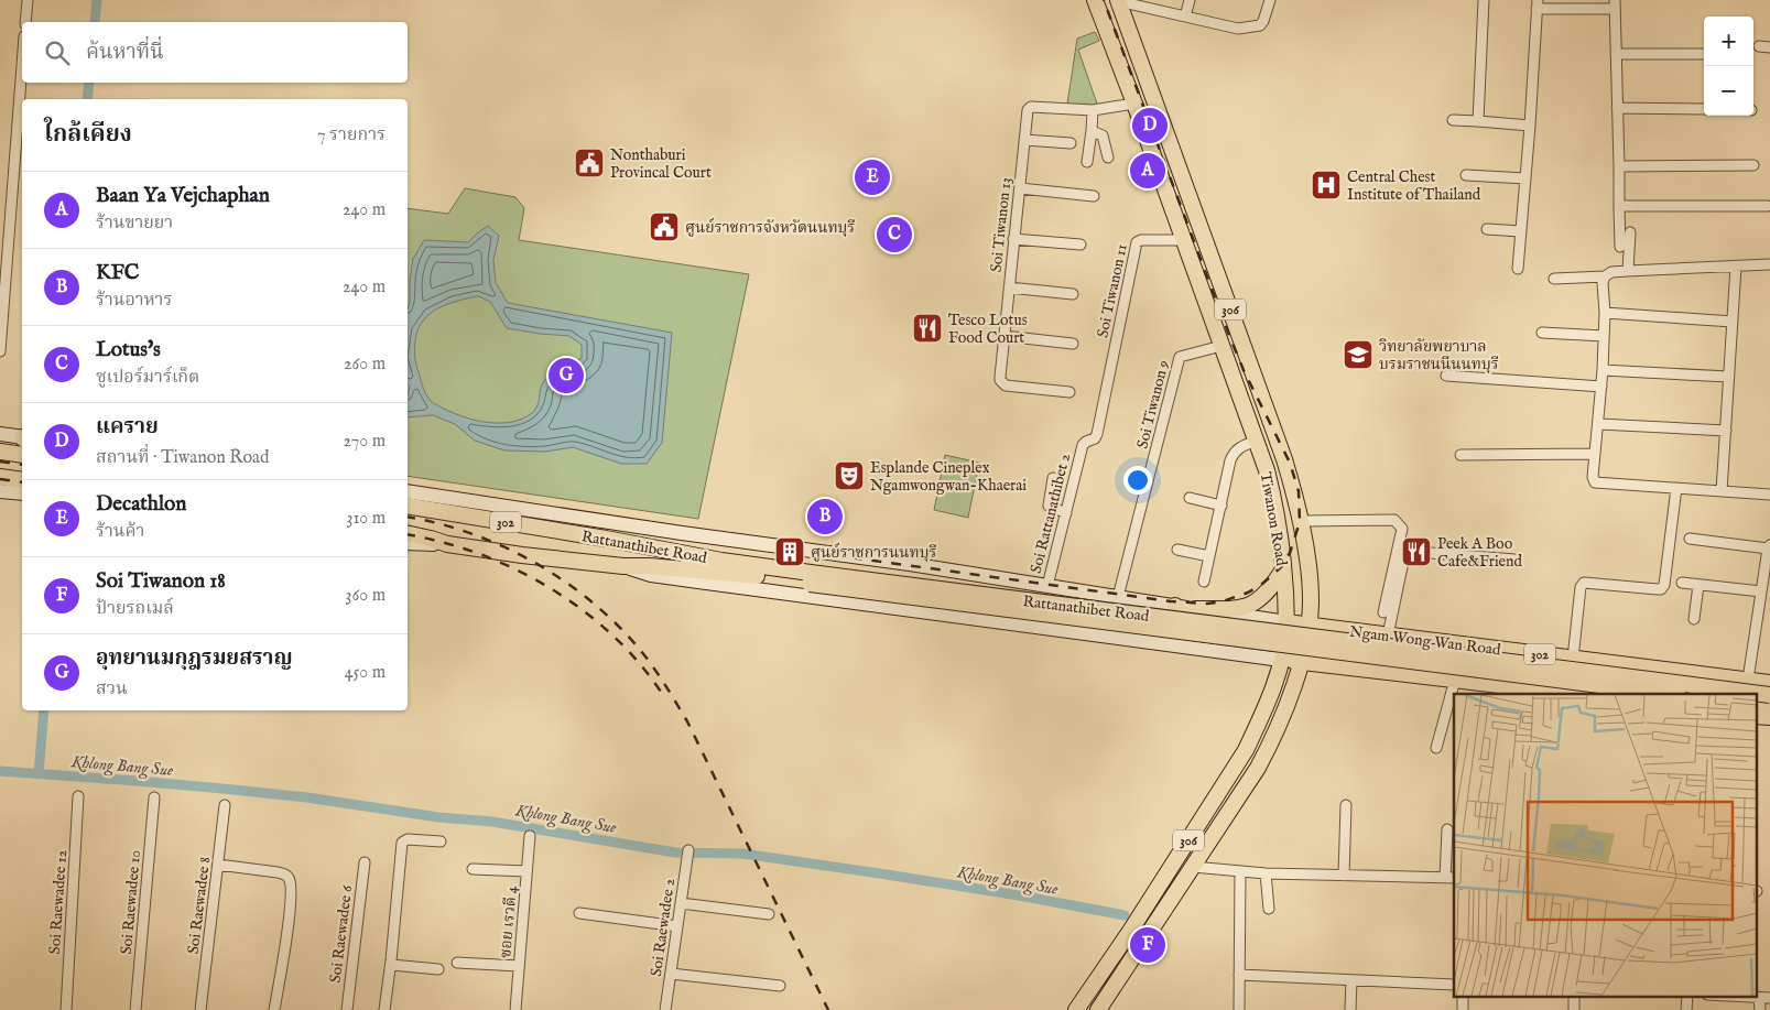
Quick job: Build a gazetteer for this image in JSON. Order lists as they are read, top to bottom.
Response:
{
  "streets": {
    "main road": [
      "306",
      "Tiwanon Road",
      "302",
      "Rattanathibet Road",
      "Ngam Wong Wan Road"
    ],
    "street": [
      "Soi Tiwanon 13",
      "Soi Tiwanon 11",
      "Soi Tiwanon 9",
      "Soi Rattanathibet 2",
      "Soi Raewadee 12",
      "Soi Raewadee 10",
      "Soi Raewadee 8",
      "ซอย เรวดี 4",
      "Soi Raewadee 2",
      "Soi Raewadee 6"
    ]
  },
  "crossings": [
    ["Soi Tiwanon 13", "Tiwanon Road"],
    ["Soi Tiwanon 11", "Soi Rattanathibet 2"],
    ["Soi Tiwanon 11", "Tiwanon Road"],
    ["Soi Tiwanon 9", "Tiwanon Road"],
    ["Soi Tiwanon 9", "Rattanathibet Road"],
    ["Soi Rattanathibet 2", "Rattanathibet Road"],
    ["Tiwanon Road", "302"],
    ["Tiwanon Road", "Rattanathibet Road"],
    ["Tiwanon Road", "Ngam Wong Wan Road"],
    ["302", "Rattanathibet Road"]
  ],
  "water": ["Khlong Bang Sue"],
  "places": {
    "public building": ["Nonthaburi Provincal Court", "ศูนย์ราชการจังหวัดนนทบุรี"],
    "hospital": ["Central Chest Institute of Thailand"],
    "restaurant": ["Tesco Lotus Food Court", "Peek A Boo Cafe&Friend"],
    "school or university": ["วิทยาลัยพยาบาล บรมราชนนีนนทบุรี"],
    "theatre": ["Esplande Cineplex Ngamwongwan-Khaerai"],
    "building": ["ศูนย์ราชการนนทบุรี"]
  },
  "page": {
    "map_buttons": ["+", "−"],
    "search": "ค้นหาที่นี่",
    "heading": ["ใกล้เคียง", "7 รายการ"],
    "pins": [
      "D",
      "A",
      "E",
      "C",
      "G",
      "B",
      "F"
    ],
    "list": [
      {
        "mark": "A",
        "name": "Baan Ya Vejchaphan",
        "note": "ร้านขายยา",
        "value": "240 m"
      },
      {
        "mark": "B",
        "name": "KFC",
        "note": "ร้านอาหาร",
        "value": "240 m"
      },
      {
        "mark": "C",
        "name": "Lotus's",
        "note": "ซูเปอร์มาร์เก็ต",
        "value": "260 m"
      },
      {
        "mark": "D",
        "name": "แคราย",
        "note": "สถานที่ · Tiwanon Road",
        "value": "270 m"
      },
      {
        "mark": "E",
        "name": "Decathlon",
        "note": "ร้านค้า",
        "value": "310 m"
      },
      {
        "mark": "F",
        "name": "Soi Tiwanon 18",
        "note": "ป้ายรถเมล์",
        "value": "360 m"
      },
      {
        "mark": "G",
        "name": "อุทยานมกุฎรมยสราญ",
        "note": "สวน",
        "value": "450 m"
      }
    ]
  }
}
